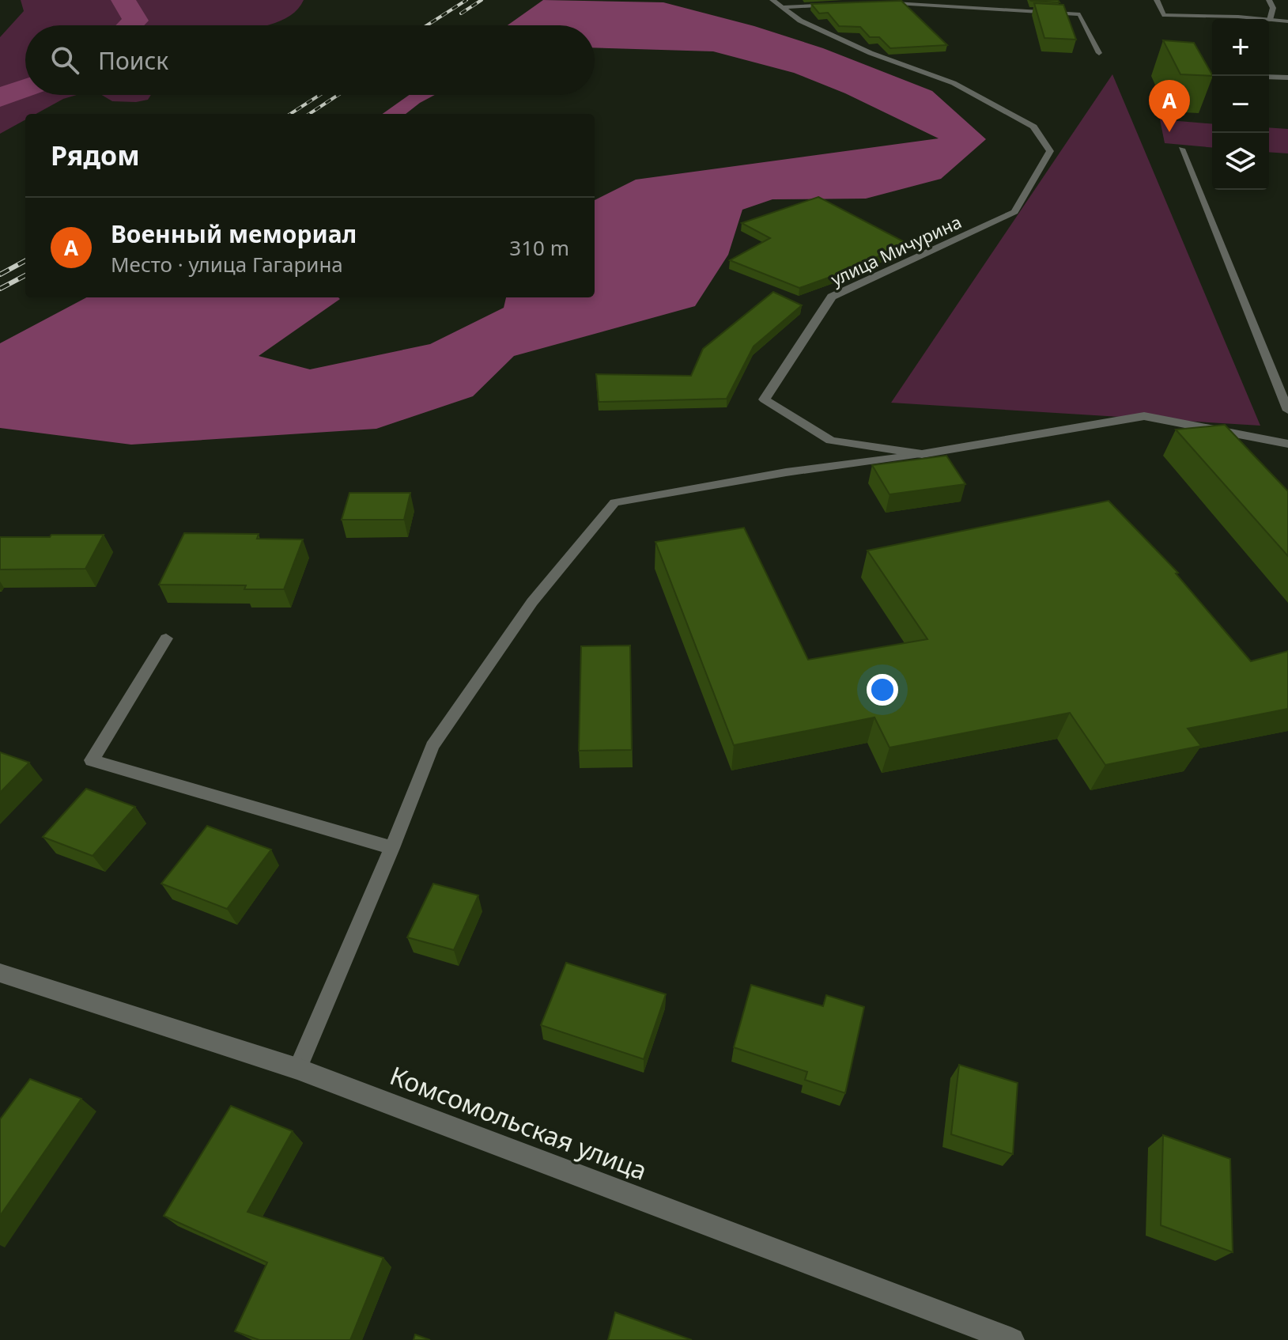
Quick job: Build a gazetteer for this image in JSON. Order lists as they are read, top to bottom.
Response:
{
  "streets": {
    "street": ["улица Мичурина", "Комсомольская улица"]
  },
  "page": {
    "map_buttons": ["+", "−"],
    "search": "Поиск",
    "pins": "A",
    "heading": "Рядом",
    "list": [
      {
        "mark": "A",
        "name": "Военный мемориал",
        "note": "Место · улица Гагарина",
        "value": "310 m"
      }
    ]
  }
}
